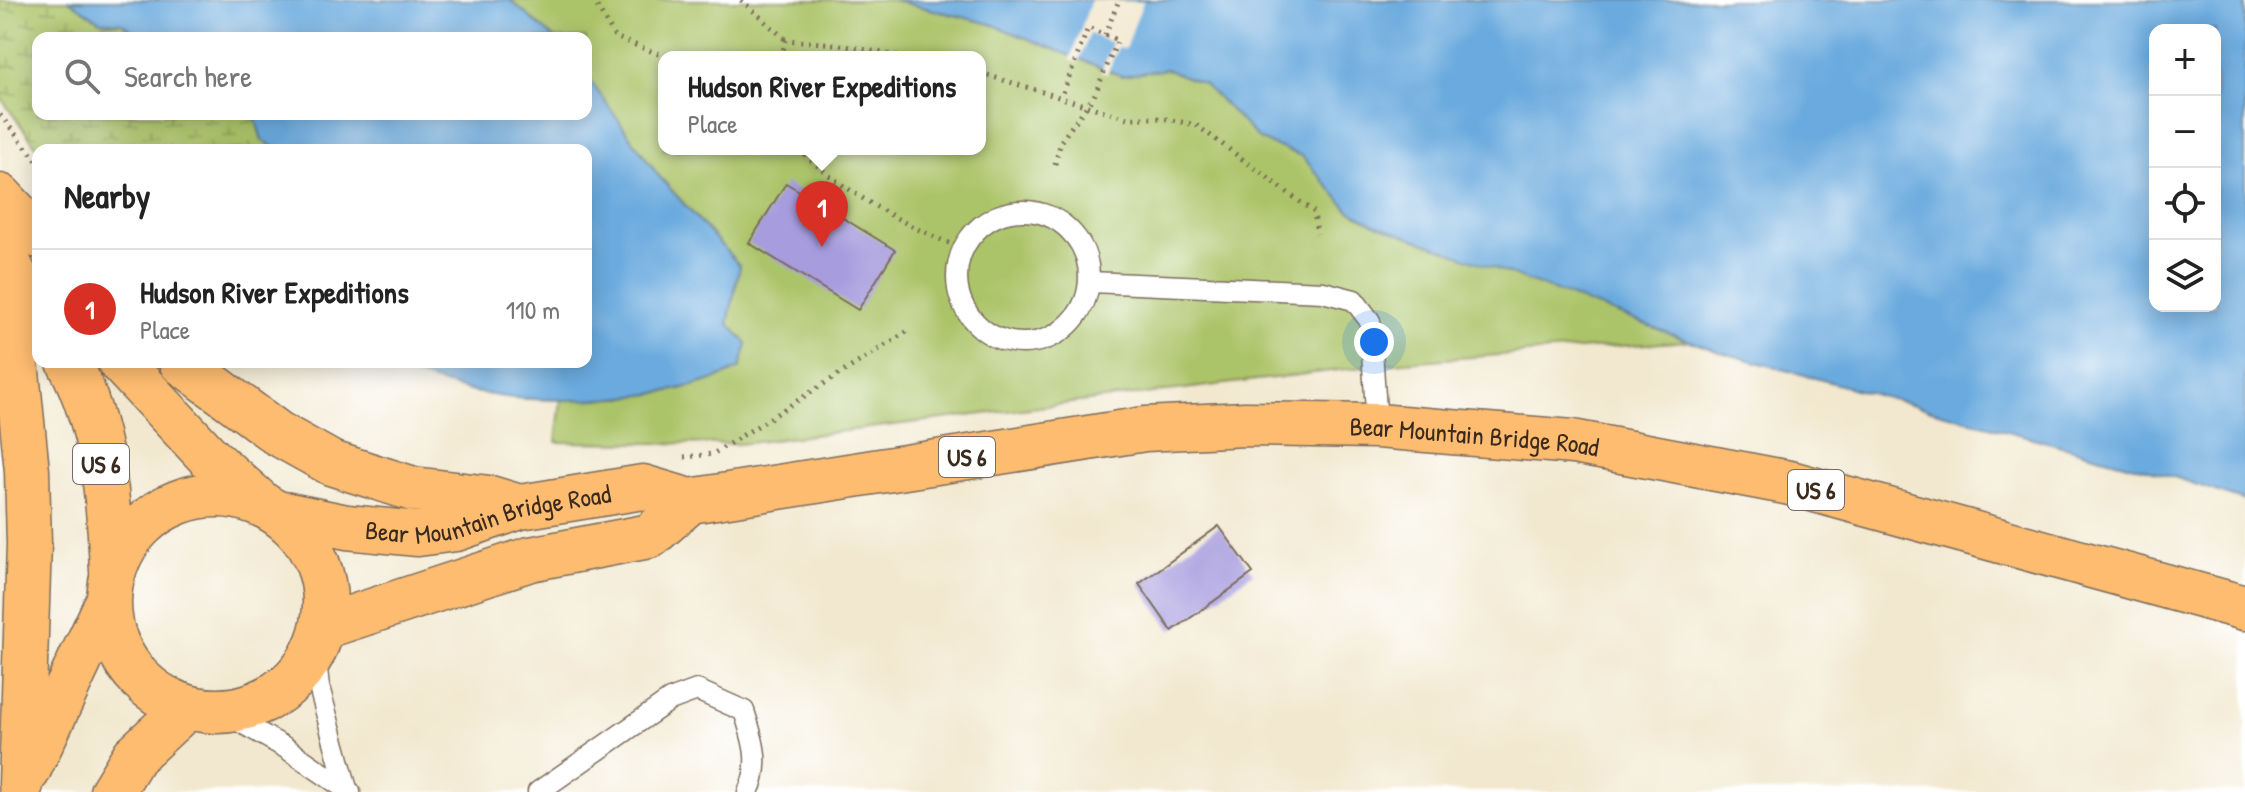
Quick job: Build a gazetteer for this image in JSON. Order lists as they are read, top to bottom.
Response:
{
  "streets": {
    "highway": ["Bear Mountain Bridge Road", "US 6"]
  },
  "crossings": [
    ["Bear Mountain Bridge Road", "US 6"]
  ],
  "page": {
    "map_buttons": ["+", "−"],
    "search": "Search here",
    "popup": ["Hudson River Expeditions", "Place"],
    "heading": "Nearby",
    "pins": "1",
    "list": [
      {
        "mark": "1",
        "name": "Hudson River Expeditions",
        "note": "Place",
        "value": "110 m"
      }
    ]
  }
}
